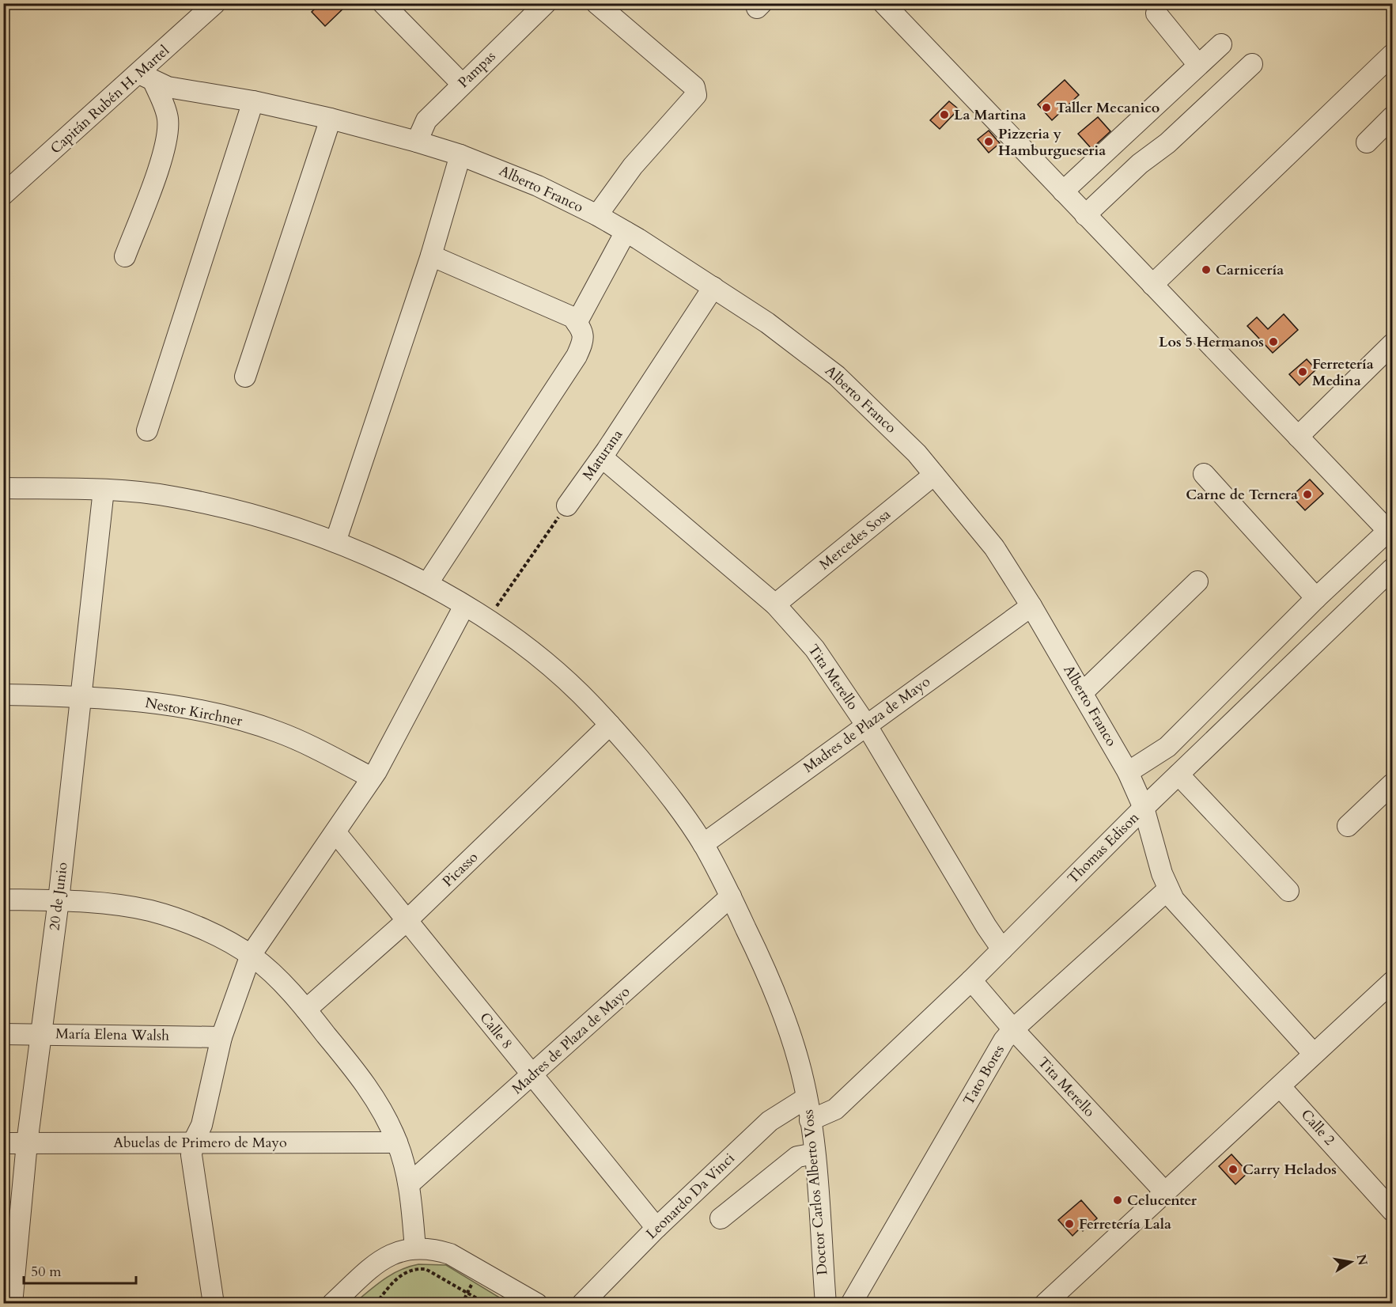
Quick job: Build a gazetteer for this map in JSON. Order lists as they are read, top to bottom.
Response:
{
  "streets": {
    "street": [
      "Pampas",
      "Capitán Rubén H. Martel",
      "Alberto Franco",
      "Maturana",
      "Mercedes Sosa",
      "Tita Merello",
      "Nestor Kirchner",
      "Madres de Plaza de Mayo",
      "Thomas Edison",
      "Picasso",
      "20 de Junio",
      "Calle 8",
      "María Elena Walsh",
      "Tato Bores",
      "Calle 2",
      "Abuelas de Primero de Mayo",
      "Doctor Carlos Alberto Voss",
      "Leonardo Da Vinci"
    ]
  },
  "crossings": [
    ["Pampas", "Alberto Franco"],
    ["Capitán Rubén H. Martel", "Alberto Franco"],
    ["Alberto Franco", "Maturana"],
    ["Alberto Franco", "Mercedes Sosa"],
    ["Alberto Franco", "Madres de Plaza de Mayo"],
    ["Alberto Franco", "Thomas Edison"],
    ["Alberto Franco", "Tato Bores"],
    ["Maturana", "Tita Merello"],
    ["Mercedes Sosa", "Tita Merello"],
    ["Tita Merello", "Madres de Plaza de Mayo"],
    ["Tita Merello", "Thomas Edison"],
    ["Tita Merello", "Tato Bores"],
    ["Nestor Kirchner", "20 de Junio"],
    ["Madres de Plaza de Mayo", "Calle 8"],
    ["Madres de Plaza de Mayo", "Doctor Carlos Alberto Voss"],
    ["Thomas Edison", "Doctor Carlos Alberto Voss"],
    ["Picasso", "Calle 8"],
    ["Picasso", "Doctor Carlos Alberto Voss"],
    ["20 de Junio", "María Elena Walsh"],
    ["20 de Junio", "Abuelas de Primero de Mayo"],
    ["20 de Junio", "Doctor Carlos Alberto Voss"],
    ["Calle 8", "Leonardo Da Vinci"],
    ["Doctor Carlos Alberto Voss", "Leonardo Da Vinci"]
  ],
  "places": [
    "Taller Mecanico",
    "La Martina",
    "Pizzeria y Hamburgueseria",
    "Carnicería",
    "Los 5 Hermanos",
    "Ferretería Medina",
    "Carne de Ternera",
    "Carry Helados",
    "Celucenter",
    "Ferretería Lala"
  ],
  "scale_bar": "50 m",
  "north": "right"
}
